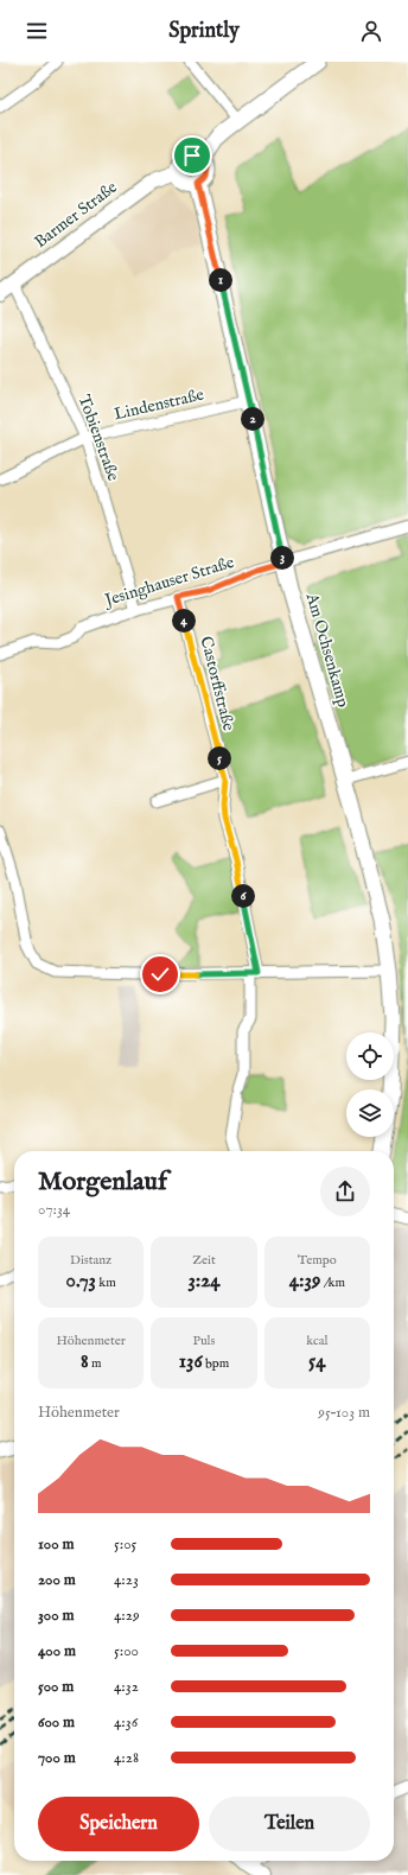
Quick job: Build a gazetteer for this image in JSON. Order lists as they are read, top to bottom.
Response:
{
  "streets": {
    "main road": ["Am Ochsenkamp"],
    "street": [
      "Barmer Straße",
      "Lindenstraße",
      "Tobienstraße",
      "Jesinghauser Straße",
      "Castorffstraße"
    ]
  },
  "crossings": [
    ["Barmer Straße", "Tobienstraße"],
    ["Barmer Straße", "Am Ochsenkamp"],
    ["Lindenstraße", "Tobienstraße"],
    ["Lindenstraße", "Am Ochsenkamp"],
    ["Tobienstraße", "Jesinghauser Straße"],
    ["Jesinghauser Straße", "Am Ochsenkamp"],
    ["Jesinghauser Straße", "Castorffstraße"]
  ],
  "page": {
    "header": "Sprintly",
    "pins": [
      "1",
      "2",
      "3",
      "4",
      "5",
      "6"
    ],
    "heading": ["Morgenlauf", "07:34"],
    "stats": [
      ["Distanz", "0.73 km"],
      ["Zeit", "3:24"],
      ["Tempo", "4:39 /km"],
      ["Höhenmeter", "8 m"],
      ["Puls", "136 bpm"],
      ["kcal", "54"]
    ],
    "chart": ["Höhenmeter", "95–103 m"],
    "list": [
      {
        "name": "100 m",
        "note": "5:05"
      },
      {
        "name": "200 m",
        "note": "4:23"
      },
      {
        "name": "300 m",
        "note": "4:29"
      },
      {
        "name": "400 m",
        "note": "5:00"
      },
      {
        "name": "500 m",
        "note": "4:32"
      },
      {
        "name": "600 m",
        "note": "4:36"
      },
      {
        "name": "700 m",
        "note": "4:28"
      }
    ],
    "buttons": ["Speichern", "Teilen"]
  }
}
